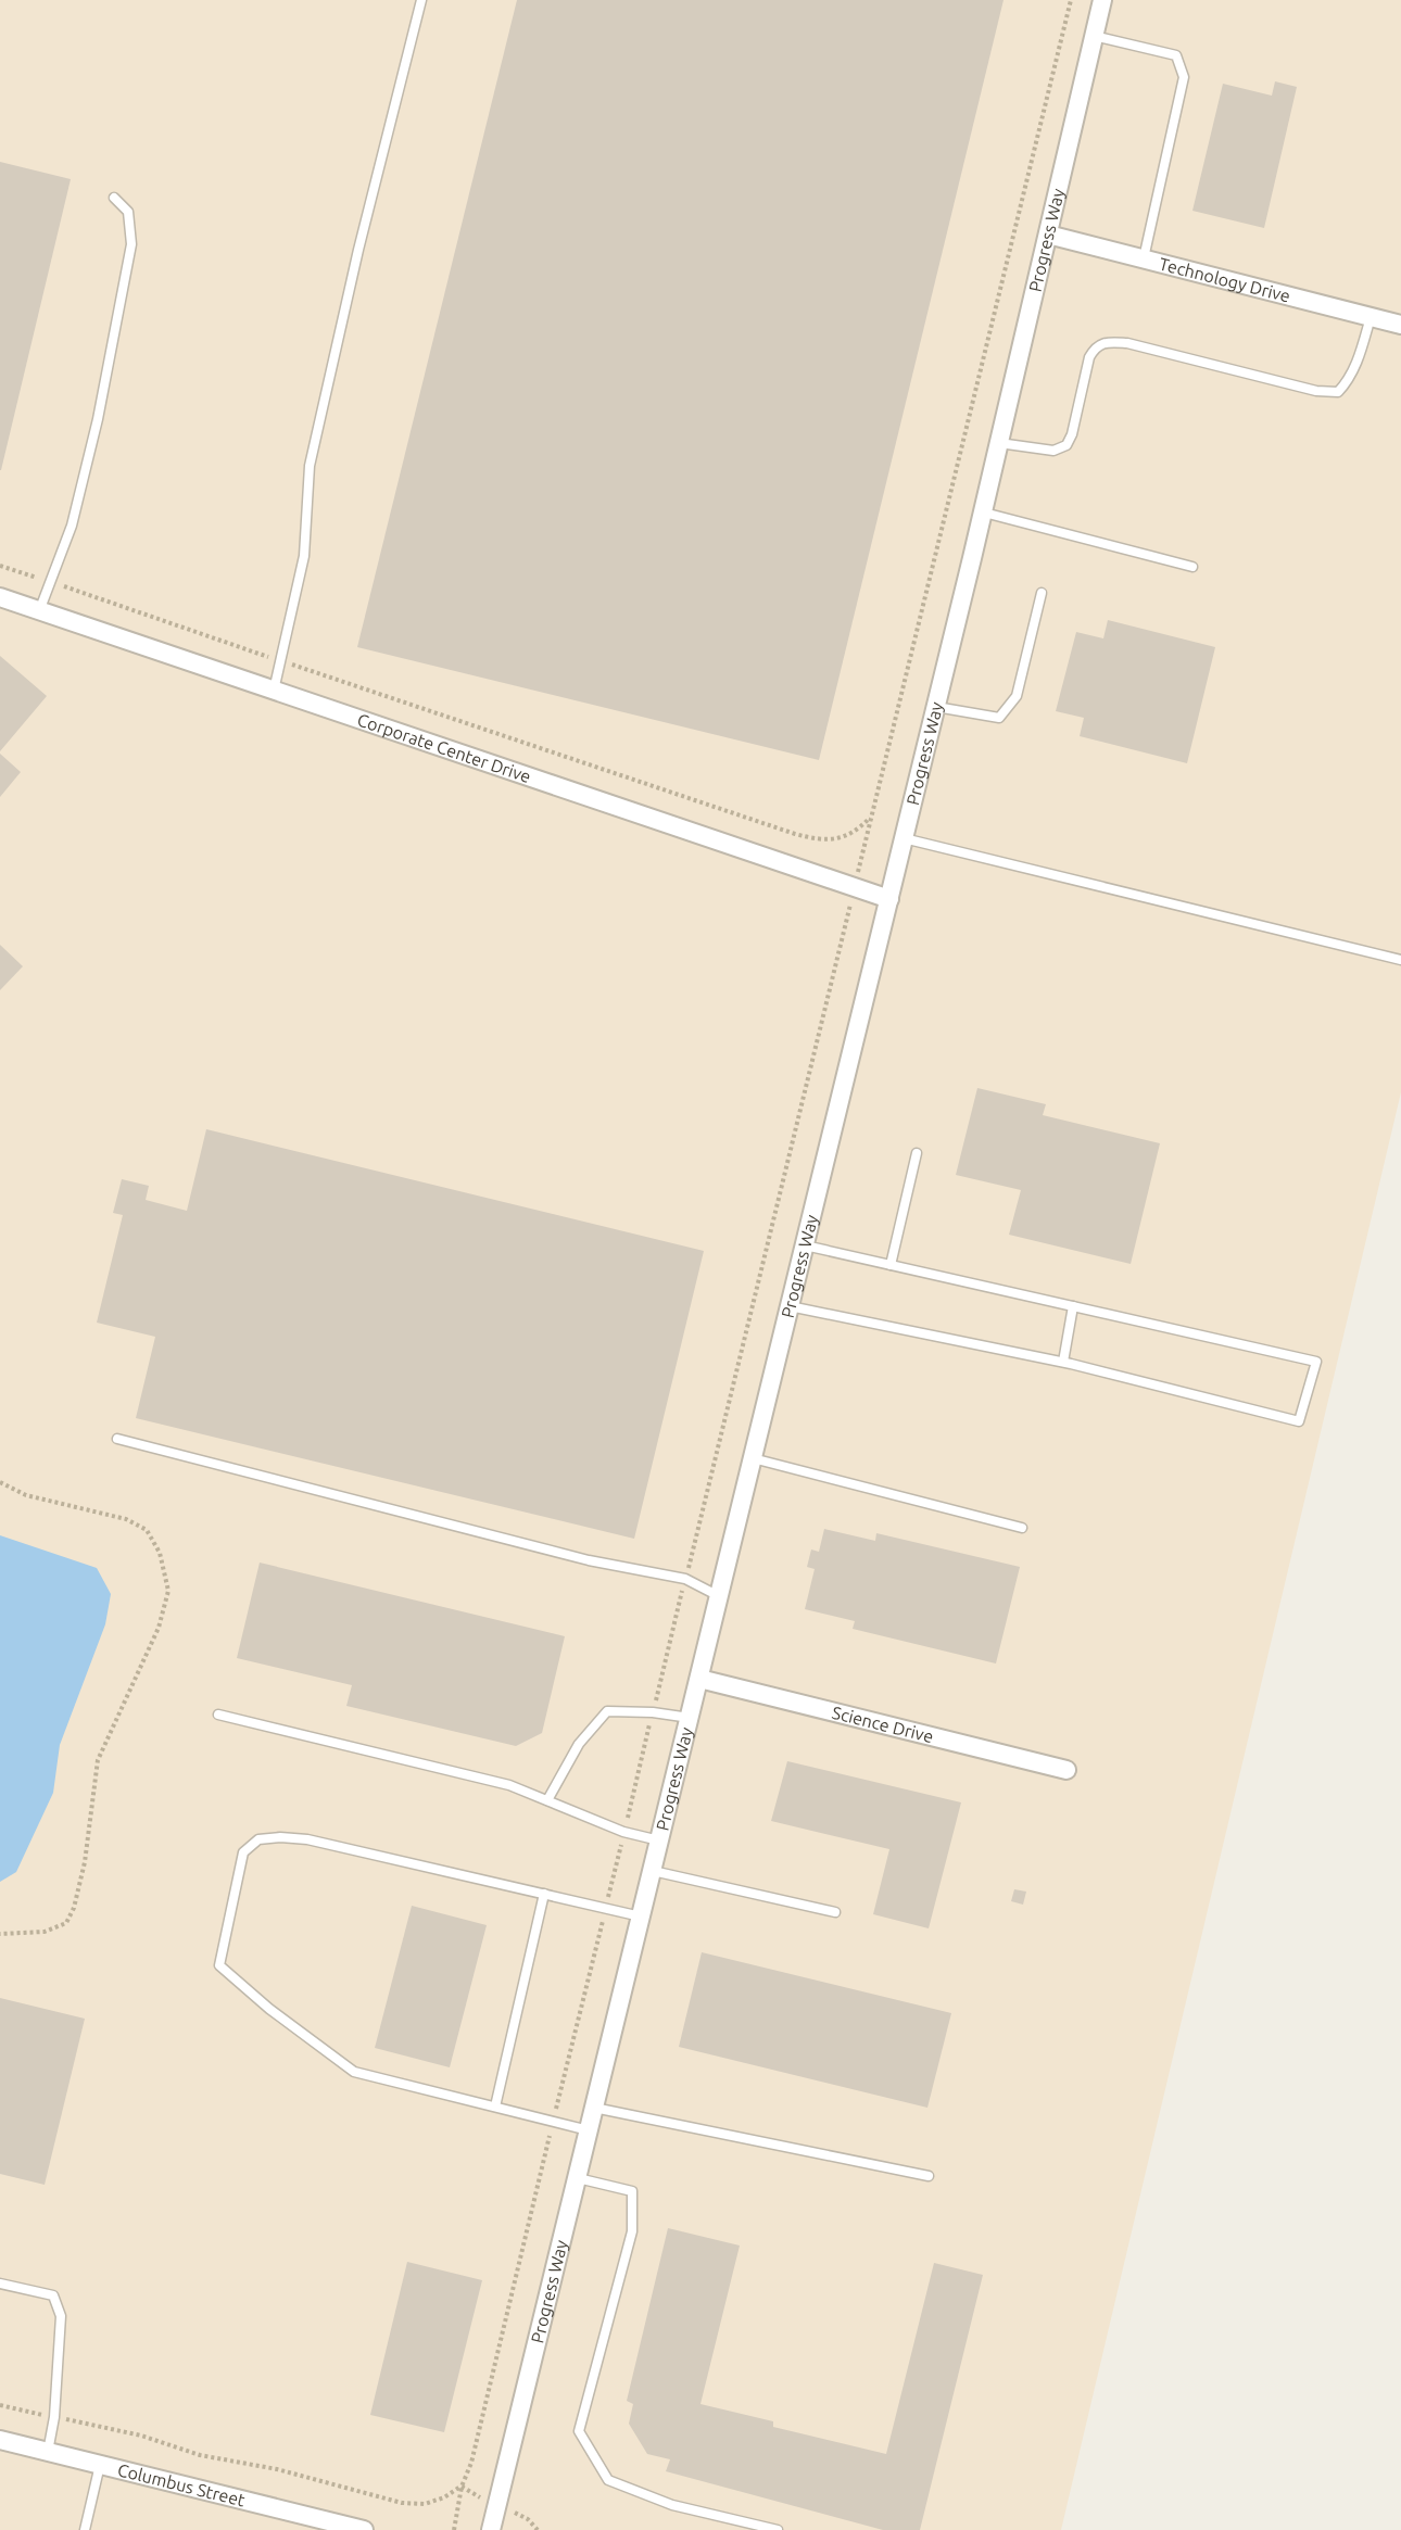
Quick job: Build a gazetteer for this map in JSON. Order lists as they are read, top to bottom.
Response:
{
  "streets": {
    "street": [
      "Progress Way",
      "Technology Drive",
      "Corporate Center Drive",
      "Science Drive",
      "Columbus Street"
    ]
  },
  "crossings": [
    ["Progress Way", "Technology Drive"],
    ["Progress Way", "Corporate Center Drive"],
    ["Progress Way", "Science Drive"]
  ]
}
